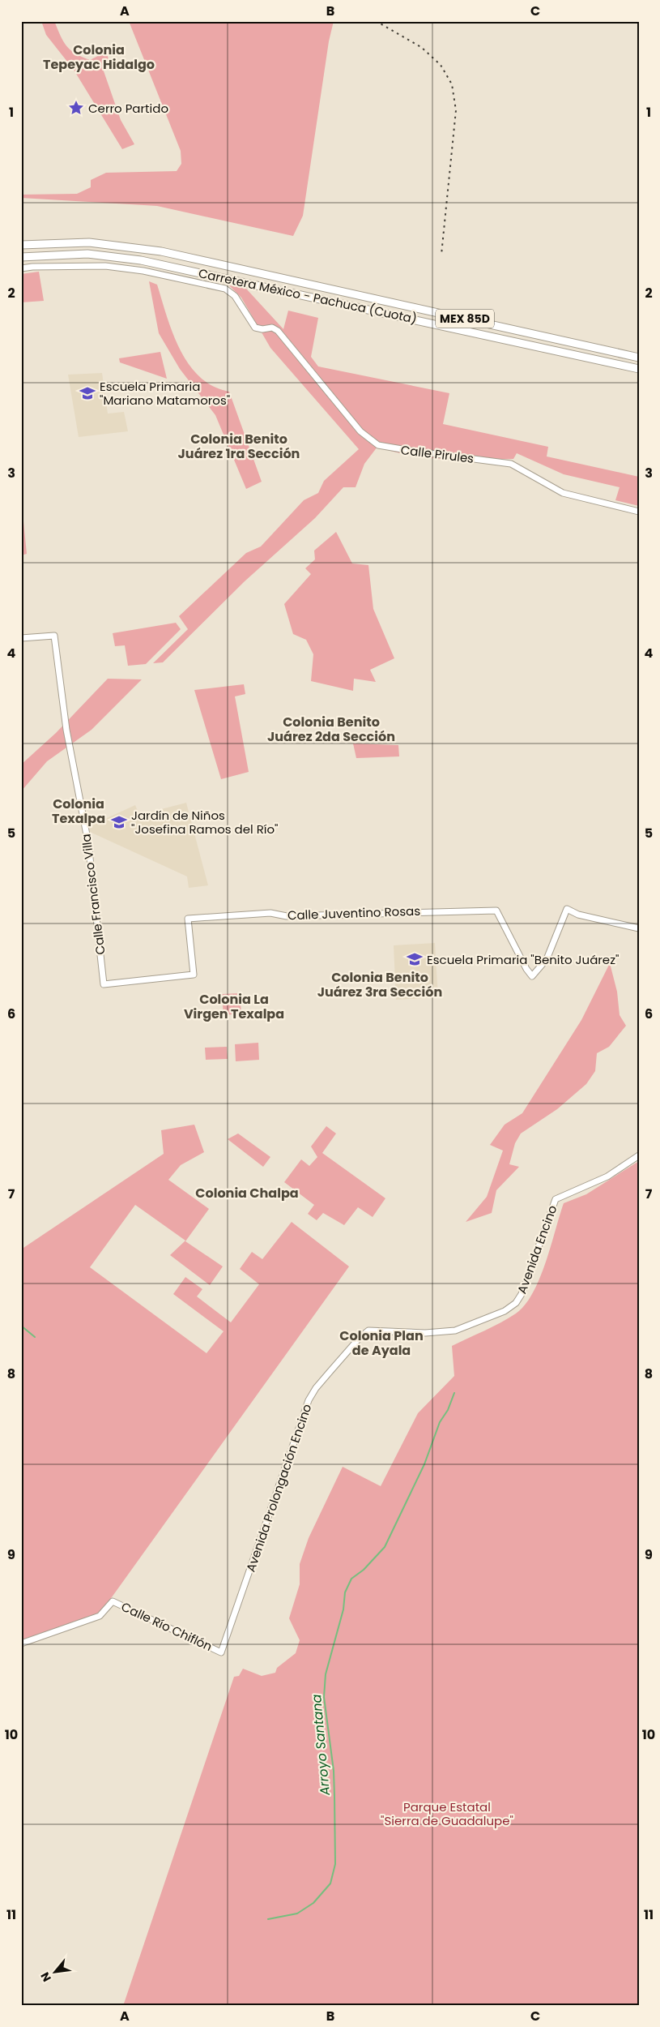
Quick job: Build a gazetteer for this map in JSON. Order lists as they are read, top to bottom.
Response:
{
  "streets": {
    "highway": ["Carretera México - Pachuca (Cuota)", "MEX 85D"],
    "street": [
      "Calle Pirules",
      "Calle Francisco Villa",
      "Calle Juventino Rosas",
      "Avenida Encino",
      "Avenida Prolongación Encino",
      "Calle Río Chiflón"
    ]
  },
  "crossings": [
    ["Calle Francisco Villa", "Calle Juventino Rosas"],
    ["Avenida Encino", "Avenida Prolongación Encino"],
    ["Avenida Prolongación Encino", "Calle Río Chiflón"]
  ],
  "districts": [
    "Colonia Tepeyac Hidalgo",
    "Colonia Benito Juárez 1ra Sección",
    "Colonia Benito Juárez 2da Sección",
    "Colonia Texalpa",
    "Colonia Benito Juárez 3ra Sección",
    "Colonia La Virgen Texalpa",
    "Colonia Chalpa",
    "Colonia Plan de Ayala"
  ],
  "water": ["Arroyo Santana"],
  "parks": ["Parque Estatal \"Sierra de Guadalupe\""],
  "places": {
    "place": ["Cerro Partido"],
    "school or university": ["Escuela Primaria \"Mariano Matamoros\"", "Jardín de Niños \"Josefina Ramos del Río\"", "Escuela Primaria \"Benito Juárez\""]
  },
  "north": "bottom left",
  "grid": {
    "columns": ["A", "B", "C"],
    "rows": [
      "1",
      "2",
      "3",
      "4",
      "5",
      "6",
      "7",
      "8",
      "9",
      "10",
      "11"
    ]
  }
}
